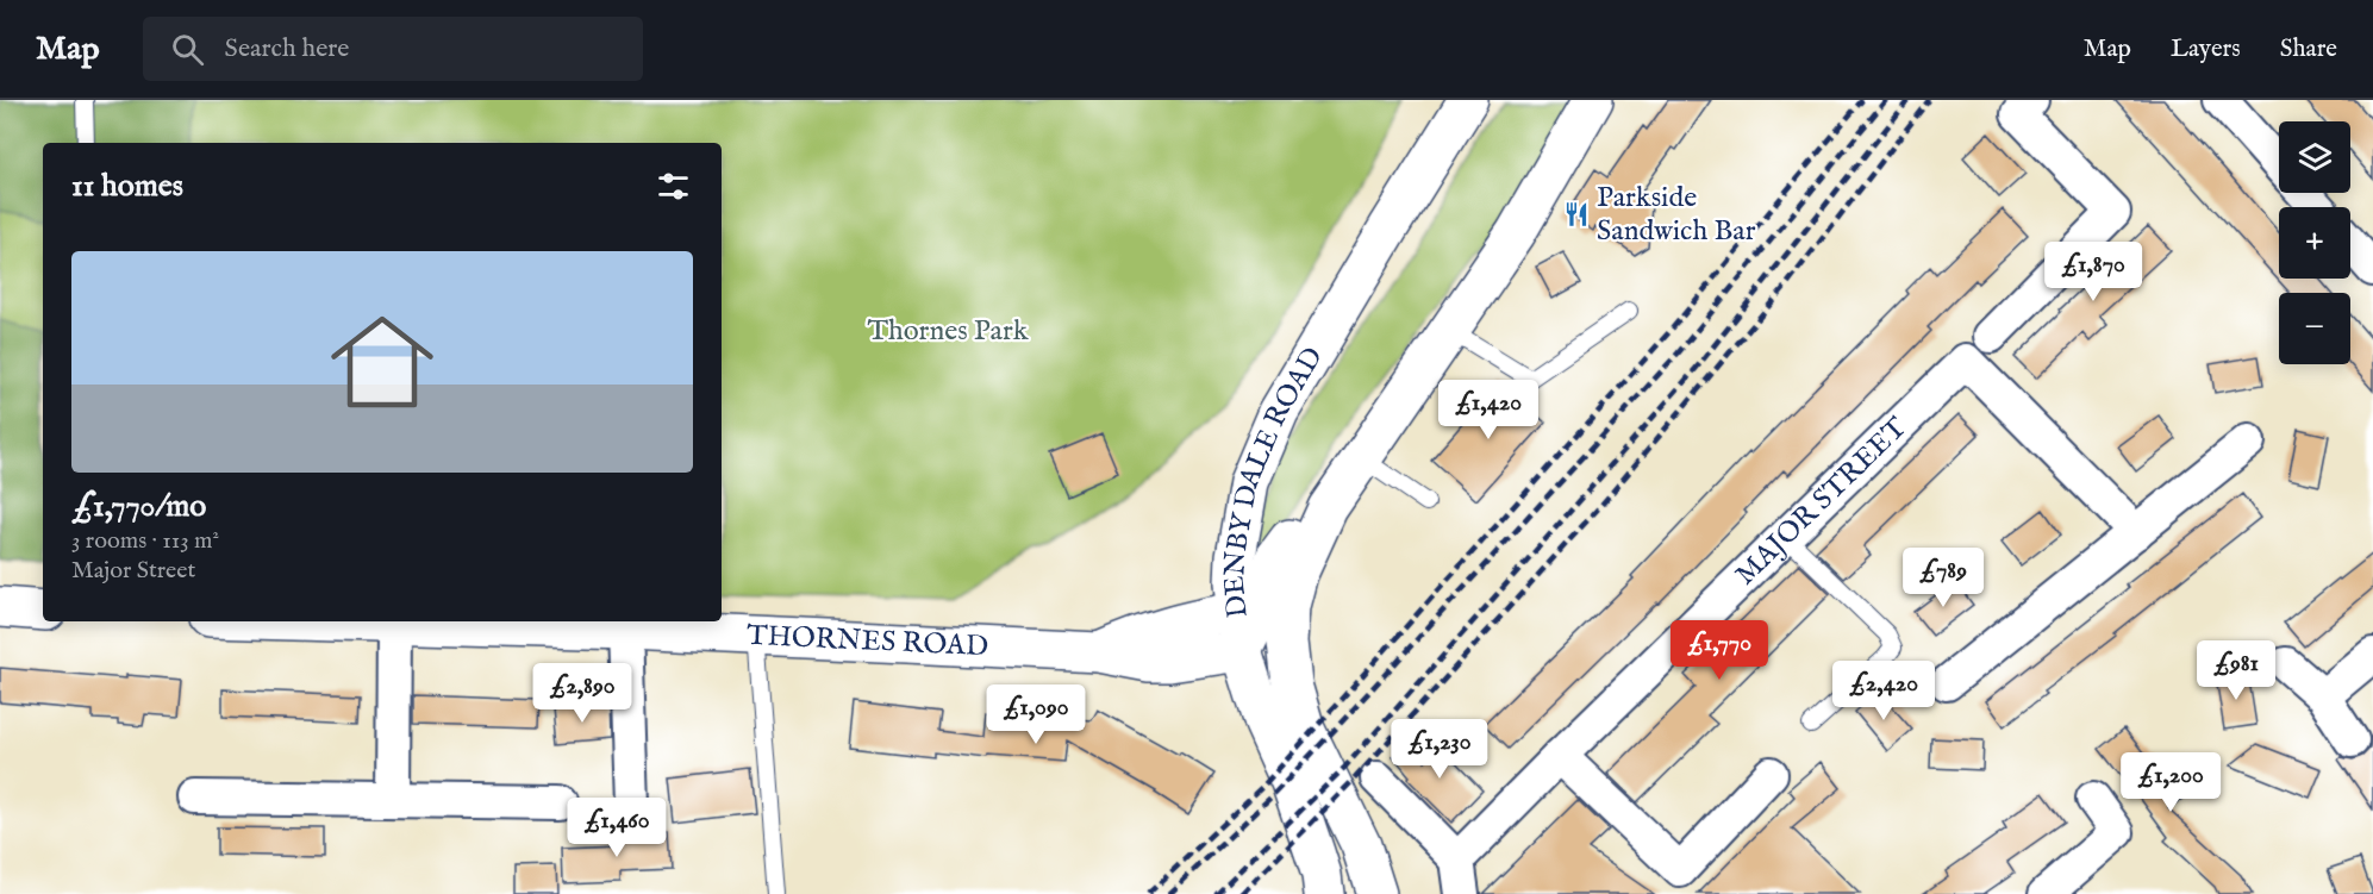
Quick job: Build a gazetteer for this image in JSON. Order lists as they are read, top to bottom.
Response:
{
  "streets": {
    "main road": ["DENBY DALE ROAD", "THORNES ROAD"],
    "street": ["MAJOR STREET"]
  },
  "crossings": [
    ["DENBY DALE ROAD", "THORNES ROAD"]
  ],
  "parks": ["Thornes Park"],
  "places": {
    "restaurant": ["Parkside Sandwich Bar"]
  },
  "page": {
    "header": "Map",
    "search": "Search here",
    "nav": ["Map", "Layers", "Share"],
    "map_buttons": ["+", "−"],
    "heading": "11 homes",
    "list": [
      {
        "name": "£1,770/mo",
        "note": "3 rooms · 113 m² · Major Street"
      }
    ],
    "price": [
      "£1,870",
      "£1,420",
      "£789",
      "£1,770",
      "£981",
      "£2,420",
      "£2,890",
      "£1,090",
      "£1,230",
      "£1,200",
      "£1,460"
    ]
  }
}
